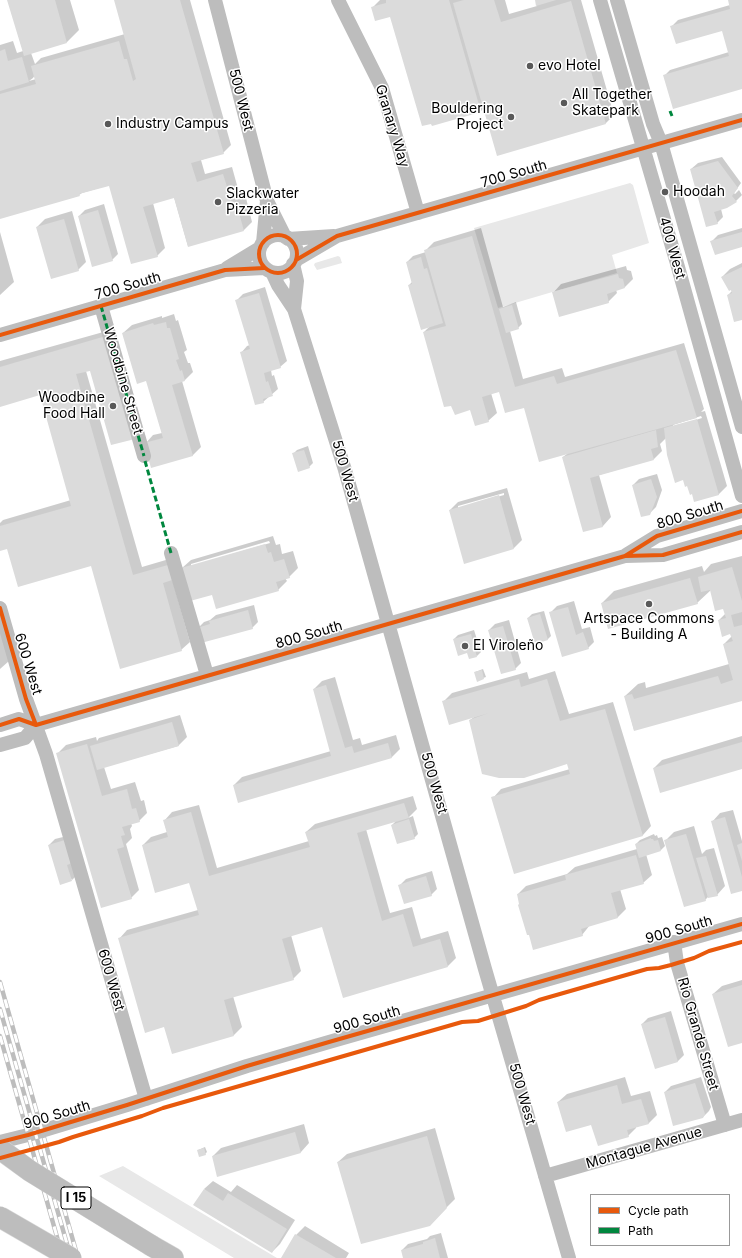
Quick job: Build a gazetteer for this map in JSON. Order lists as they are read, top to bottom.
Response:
{
  "streets": {
    "highway": ["I 15"],
    "street": [
      "500 West",
      "Granary Way",
      "700 South",
      "400 West",
      "Woodbine Street",
      "800 South",
      "600 West",
      "900 South",
      "Rio Grande Street",
      "Montague Avenue"
    ]
  },
  "crossings": [
    ["500 West", "700 South"],
    ["500 West", "800 South"],
    ["500 West", "900 South"],
    ["500 West", "Montague Avenue"],
    ["Granary Way", "700 South"],
    ["700 South", "400 West"],
    ["700 South", "Woodbine Street"],
    ["800 South", "600 West"],
    ["600 West", "900 South"],
    ["900 South", "Rio Grande Street"],
    ["Rio Grande Street", "Montague Avenue"]
  ],
  "places": [
    "evo Hotel",
    "All Together Skatepark",
    "Bouldering Project",
    "Industry Campus",
    "Hoodah",
    "Slackwater Pizzeria",
    "Woodbine Food Hall",
    "Artspace Commons - Building A",
    "El Viroleño"
  ],
  "legend": ["Cycle path", "Path"]
}
